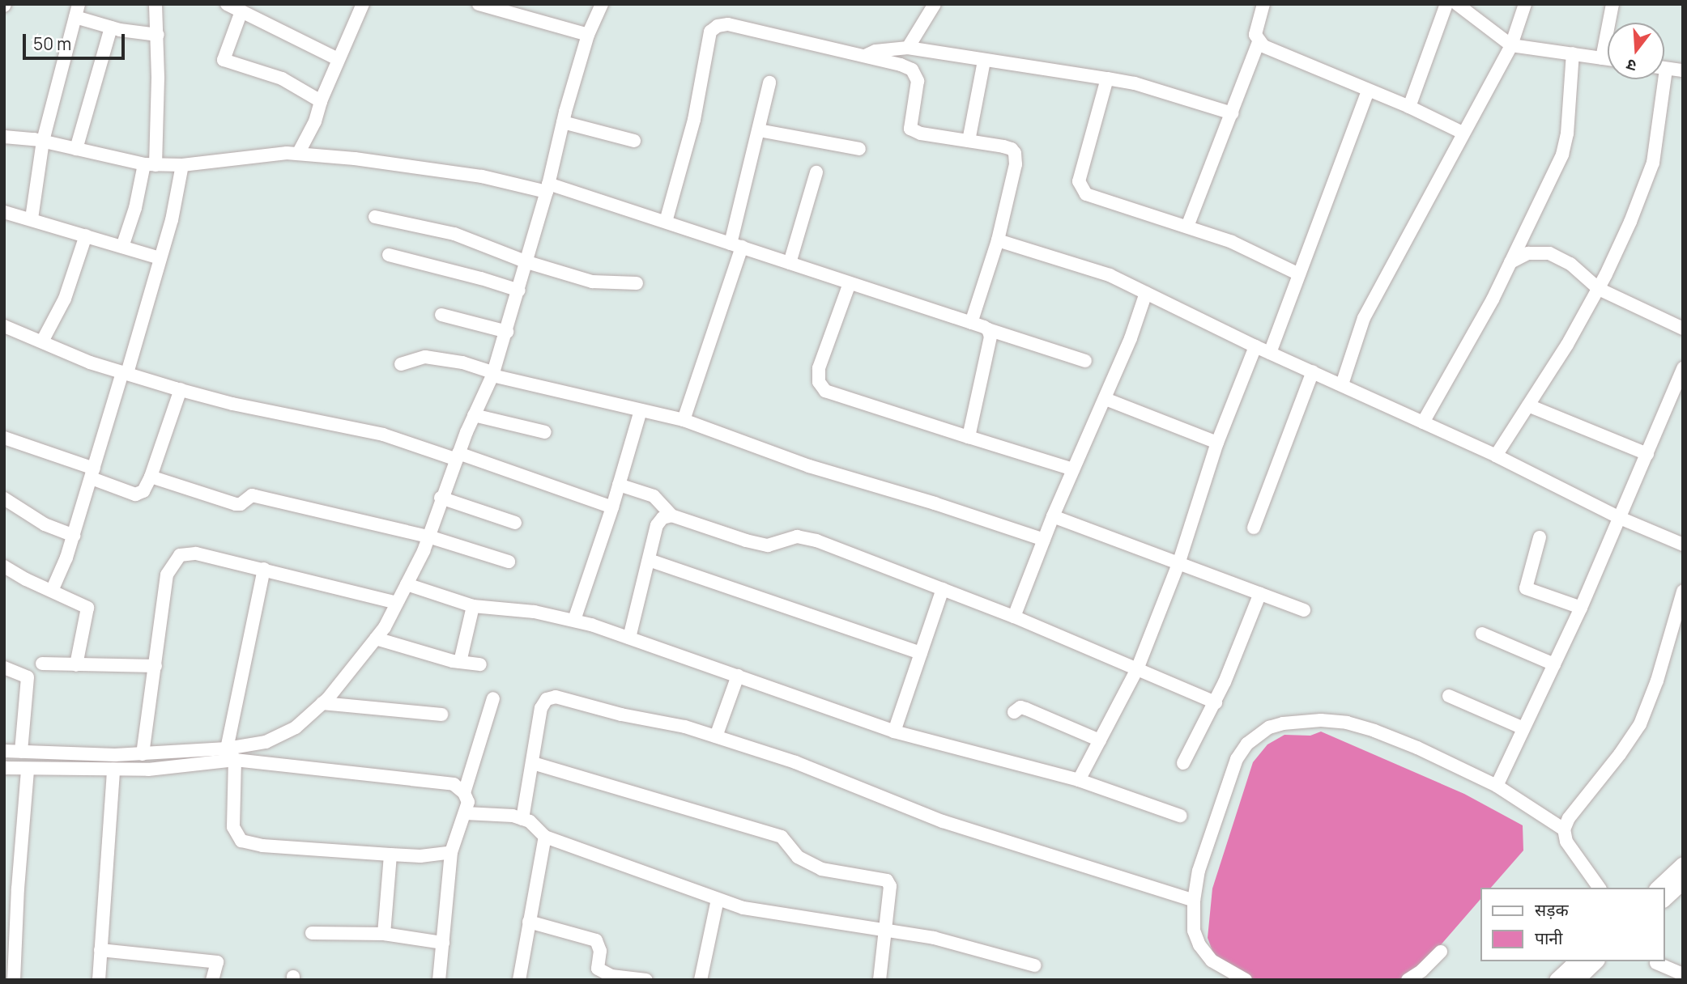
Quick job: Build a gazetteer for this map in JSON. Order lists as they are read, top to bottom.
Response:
{
  "legend": ["सड़क", "पानी"],
  "scale_bar": "50 m",
  "north": "bottom"
}
